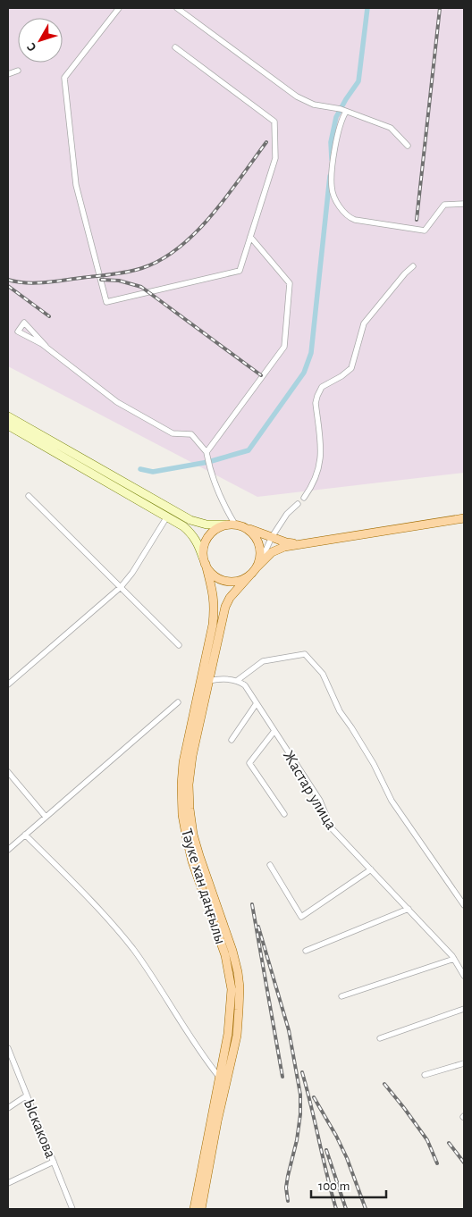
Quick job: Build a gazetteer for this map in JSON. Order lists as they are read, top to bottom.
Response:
{
  "streets": {
    "main road": ["Тәуке хан даңғылы"],
    "street": ["Жастар улица", "Ыскакова"]
  },
  "scale_bar": "100 m",
  "north": "bottom left"
}
